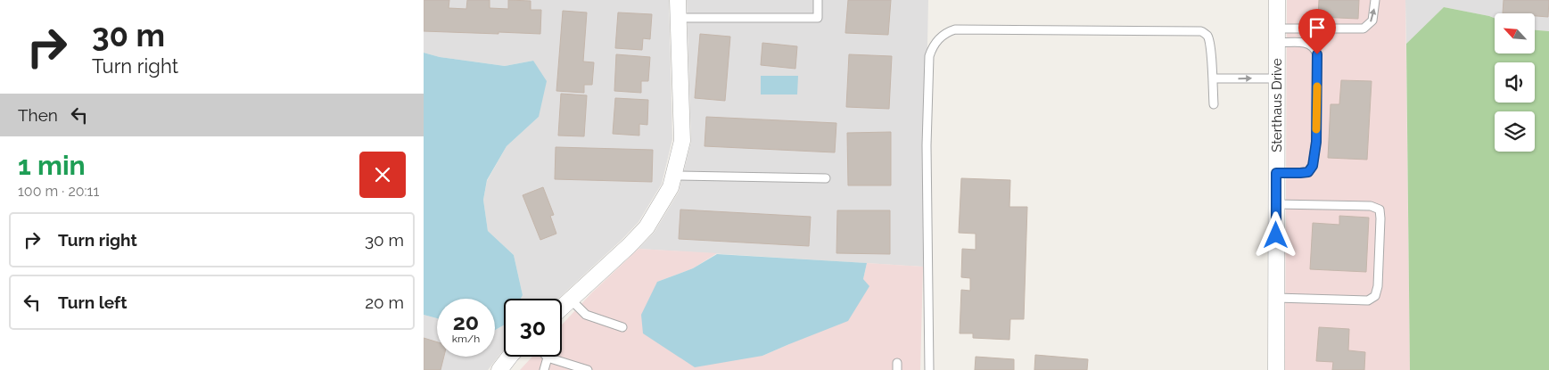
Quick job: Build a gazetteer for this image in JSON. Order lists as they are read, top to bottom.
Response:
{
  "streets": {
    "street": ["Sterthaus Drive"]
  },
  "north": "top left",
  "page": {
    "turn": ["30 m", "Turn right"],
    "then": "Then",
    "heading": ["1 min", "100 m · 20:11"],
    "list": [
      {
        "name": "Turn right",
        "value": "30 m"
      },
      {
        "name": "Turn left",
        "value": "20 m"
      }
    ],
    "speed": "20 km/h",
    "limit": "30"
  }
}
